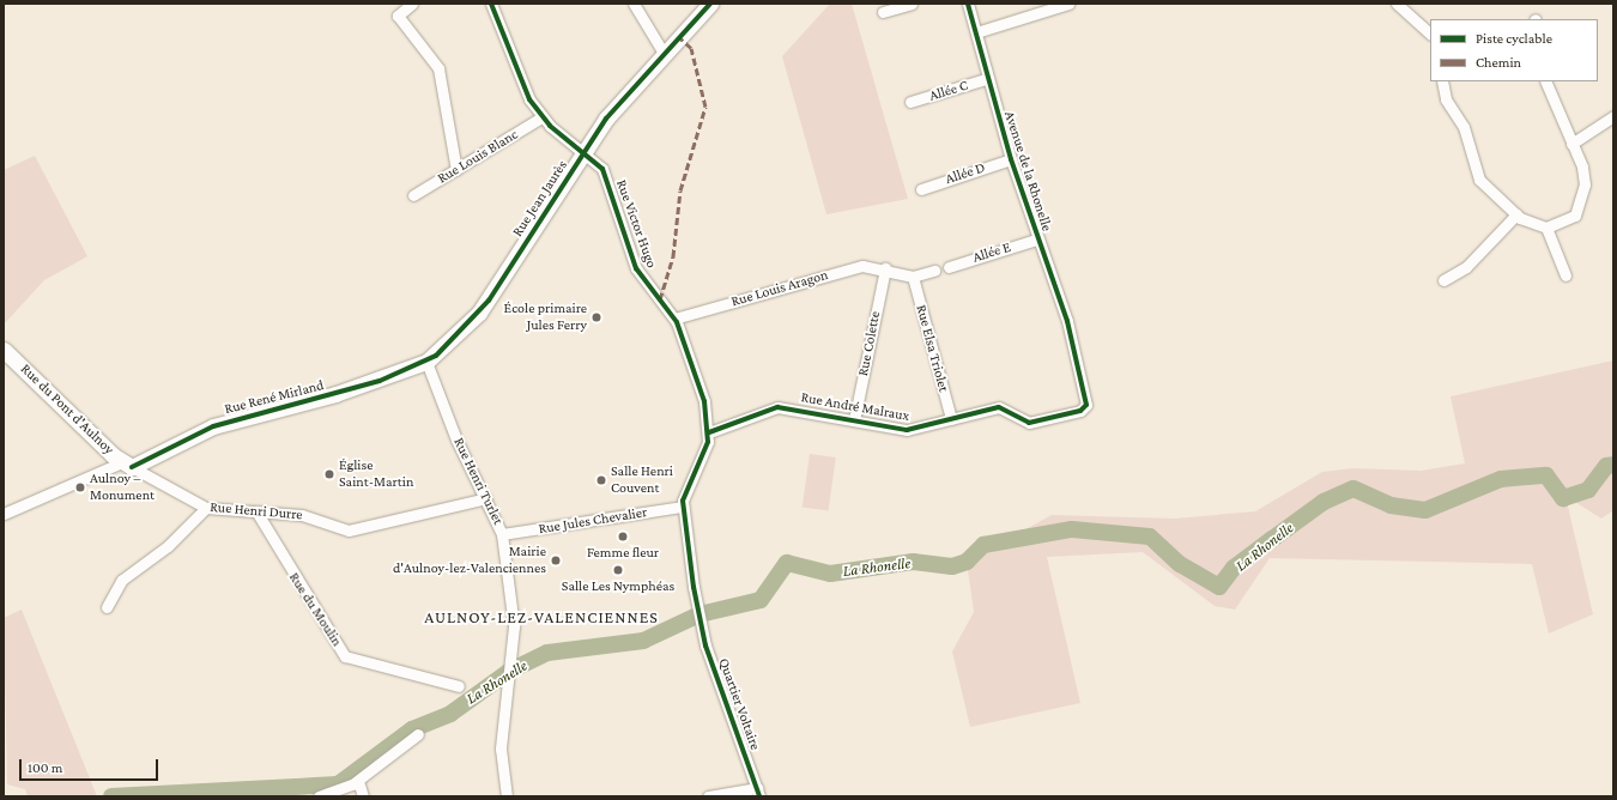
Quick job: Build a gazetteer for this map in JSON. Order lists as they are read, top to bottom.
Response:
{
  "streets": {
    "street": [
      "Allée C",
      "Rue Louis Blanc",
      "Avenue de la Rhonelle",
      "Allée D",
      "Rue Jean Jaurès",
      "Rue Victor Hugo",
      "Allée E",
      "Rue Louis Aragon",
      "Rue Colette",
      "Rue Elsa Triolet",
      "Rue René Mirland",
      "Rue André Malraux",
      "Rue du Pont d'Aulnoy",
      "Rue Henri Turlet",
      "Rue Henri Durre",
      "Rue Jules Chevalier",
      "Rue du Moulin",
      "Quartier Voltaire"
    ]
  },
  "crossings": [
    ["Allée C", "Avenue de la Rhonelle"],
    ["Rue Louis Blanc", "Rue Victor Hugo"],
    ["Avenue de la Rhonelle", "Allée D"],
    ["Avenue de la Rhonelle", "Allée E"],
    ["Avenue de la Rhonelle", "Rue André Malraux"],
    ["Rue Jean Jaurès", "Rue Victor Hugo"],
    ["Rue Jean Jaurès", "Rue René Mirland"],
    ["Rue Jean Jaurès", "Rue Henri Turlet"],
    ["Rue Victor Hugo", "Rue Louis Aragon"],
    ["Rue Victor Hugo", "Rue André Malraux"],
    ["Rue Victor Hugo", "Rue Jules Chevalier"],
    ["Rue Victor Hugo", "Quartier Voltaire"],
    ["Rue Louis Aragon", "Rue Colette"],
    ["Rue Colette", "Rue André Malraux"],
    ["Rue Elsa Triolet", "Rue André Malraux"],
    ["Rue René Mirland", "Rue du Pont d'Aulnoy"],
    ["Rue René Mirland", "Rue Henri Turlet"],
    ["Rue René Mirland", "Rue Henri Durre"],
    ["Rue du Pont d'Aulnoy", "Rue Henri Durre"],
    ["Rue Henri Turlet", "Rue Henri Durre"],
    ["Rue Henri Turlet", "Rue Jules Chevalier"],
    ["Rue Henri Durre", "Rue du Moulin"]
  ],
  "districts": ["AULNOY-LEZ-VALENCIENNES"],
  "water": ["La Rhonelle"],
  "places": [
    "École primaire Jules Ferry",
    "Église Saint-Martin",
    "Salle Henri Couvent",
    "Aulnoy – Monument",
    "Femme fleur",
    "Mairie d'Aulnoy-lez-Valenciennes",
    "Salle Les Nymphéas"
  ],
  "legend": ["Piste cyclable", "Chemin"],
  "scale_bar": "100 m"
}
